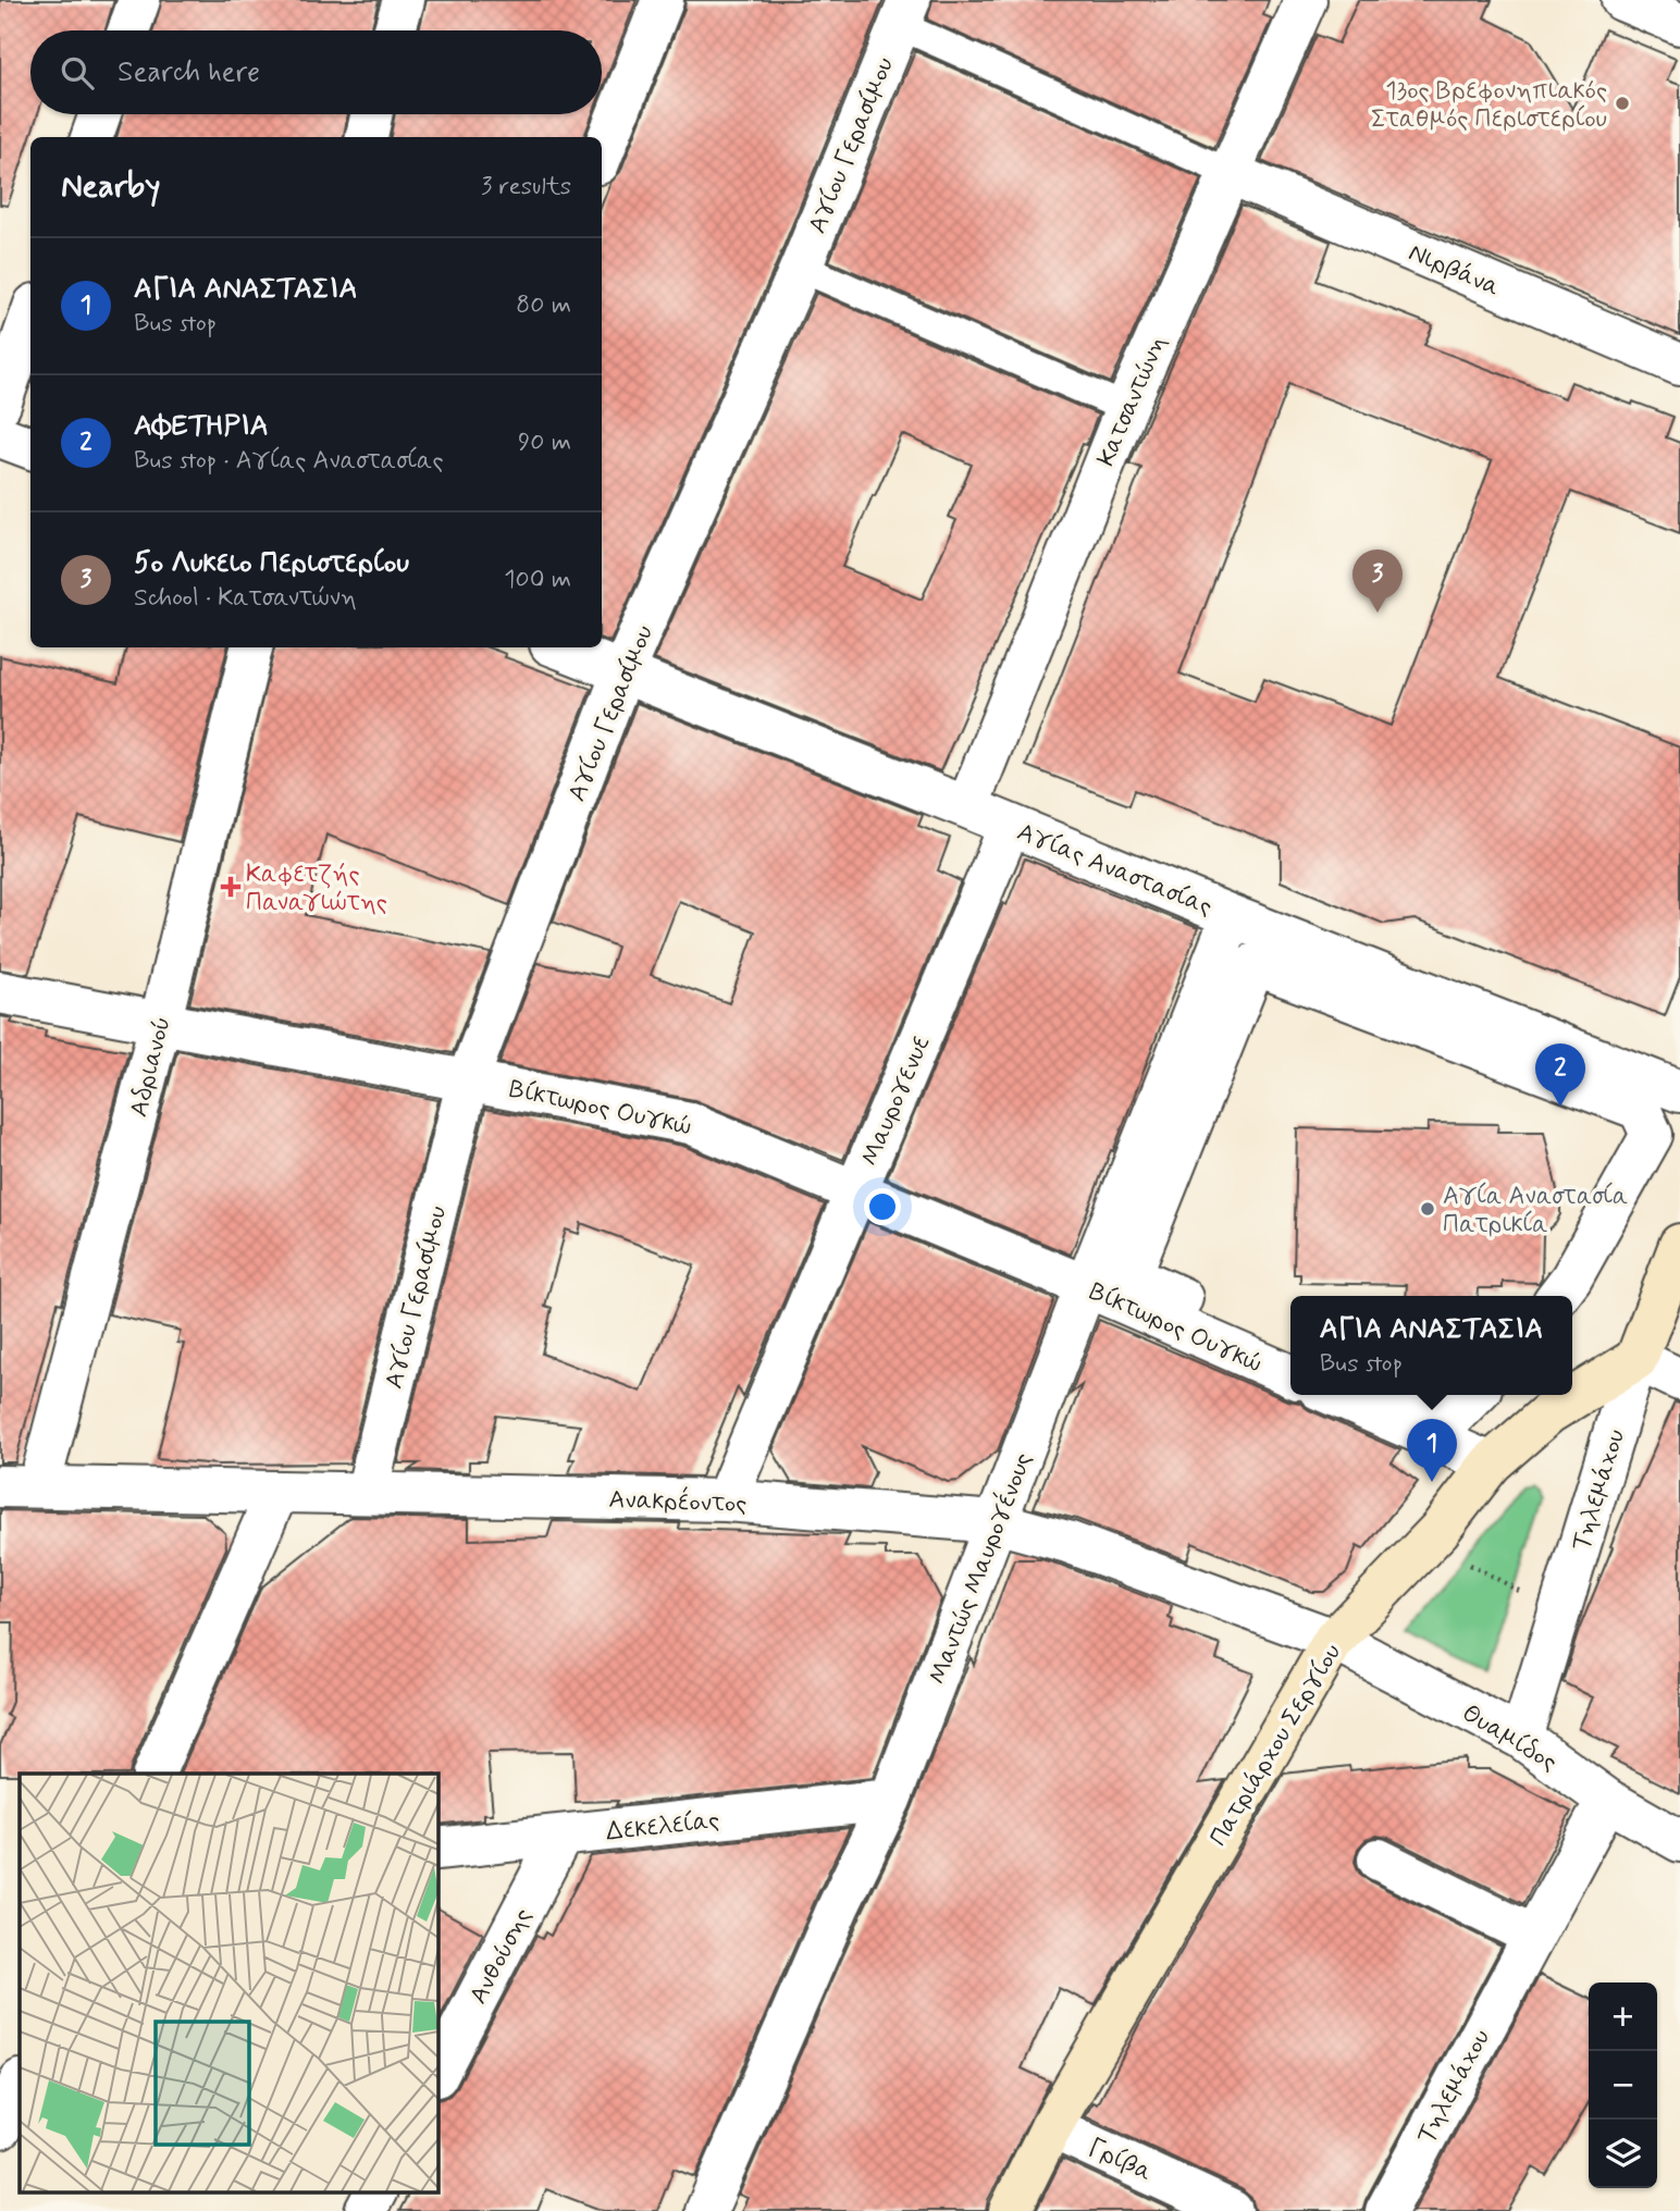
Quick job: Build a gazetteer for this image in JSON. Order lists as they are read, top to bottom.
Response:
{
  "streets": {
    "street": [
      "Αγίου Γερασίμου",
      "Νιρβάνα",
      "Κατσαντώνη",
      "Αγίας Αναστασίας",
      "Αδριανού",
      "Μαυρογενυε",
      "Βίκτωρος Ουγκώ",
      "Τηλεμάχου",
      "Ανακρέοντος",
      "Μαντώς Μαυρογένους",
      "Θυαμίδος",
      "Πατριάρχου Σεργίου",
      "Δεκελείας",
      "Ανθούσης",
      "Γρίβα"
    ]
  },
  "crossings": [
    ["Αγίου Γερασίμου", "Αγίας Αναστασίας"],
    ["Αγίου Γερασίμου", "Βίκτωρος Ουγκώ"],
    ["Αγίου Γερασίμου", "Ανακρέοντος"],
    ["Νιρβάνα", "Κατσαντώνη"],
    ["Κατσαντώνη", "Αγίας Αναστασίας"],
    ["Αγίας Αναστασίας", "Μαυρογενυε"],
    ["Αγίας Αναστασίας", "Μαντώς Μαυρογένους"],
    ["Αδριανού", "Βίκτωρος Ουγκώ"],
    ["Αδριανού", "Ανακρέοντος"],
    ["Μαυρογενυε", "Βίκτωρος Ουγκώ"],
    ["Μαυρογενυε", "Ανακρέοντος"],
    ["Βίκτωρος Ουγκώ", "Μαντώς Μαυρογένους"],
    ["Τηλεμάχου", "Θυαμίδος"],
    ["Τηλεμάχου", "Πατριάρχου Σεργίου"],
    ["Ανακρέοντος", "Μαντώς Μαυρογένους"],
    ["Ανακρέοντος", "Θυαμίδος"],
    ["Ανακρέοντος", "Πατριάρχου Σεργίου"],
    ["Μαντώς Μαυρογένους", "Δεκελείας"],
    ["Θυαμίδος", "Πατριάρχου Σεργίου"],
    ["Πατριάρχου Σεργίου", "Γρίβα"],
    ["Δεκελείας", "Ανθούσης"]
  ],
  "places": {
    "other": ["13ος Βρεφονηπιακός Σταθμός Περιστερίου", "Αγία Αναστασία Πατρικία"],
    "health": ["Καφετζής Παναγιώτης"]
  },
  "page": {
    "search": "Search here",
    "heading": ["Nearby", "3 results"],
    "list": [
      {
        "mark": "1",
        "name": "ΑΓΙΑ ΑΝΑΣΤΑΣΙΑ",
        "note": "Bus stop",
        "value": "80 m"
      },
      {
        "mark": "2",
        "name": "ΑΦΕΤΗΡΙΑ",
        "note": "Bus stop · Αγίας Αναστασίας",
        "value": "90 m"
      },
      {
        "mark": "3",
        "name": "5ο Λυκειο Περιστερίου",
        "note": "School · Κατσαντώνη",
        "value": "100 m"
      }
    ],
    "pins": ["3", "2", "1"],
    "popup": ["ΑΓΙΑ ΑΝΑΣΤΑΣΙΑ", "Bus stop"],
    "map_buttons": ["+", "−"]
  }
}
